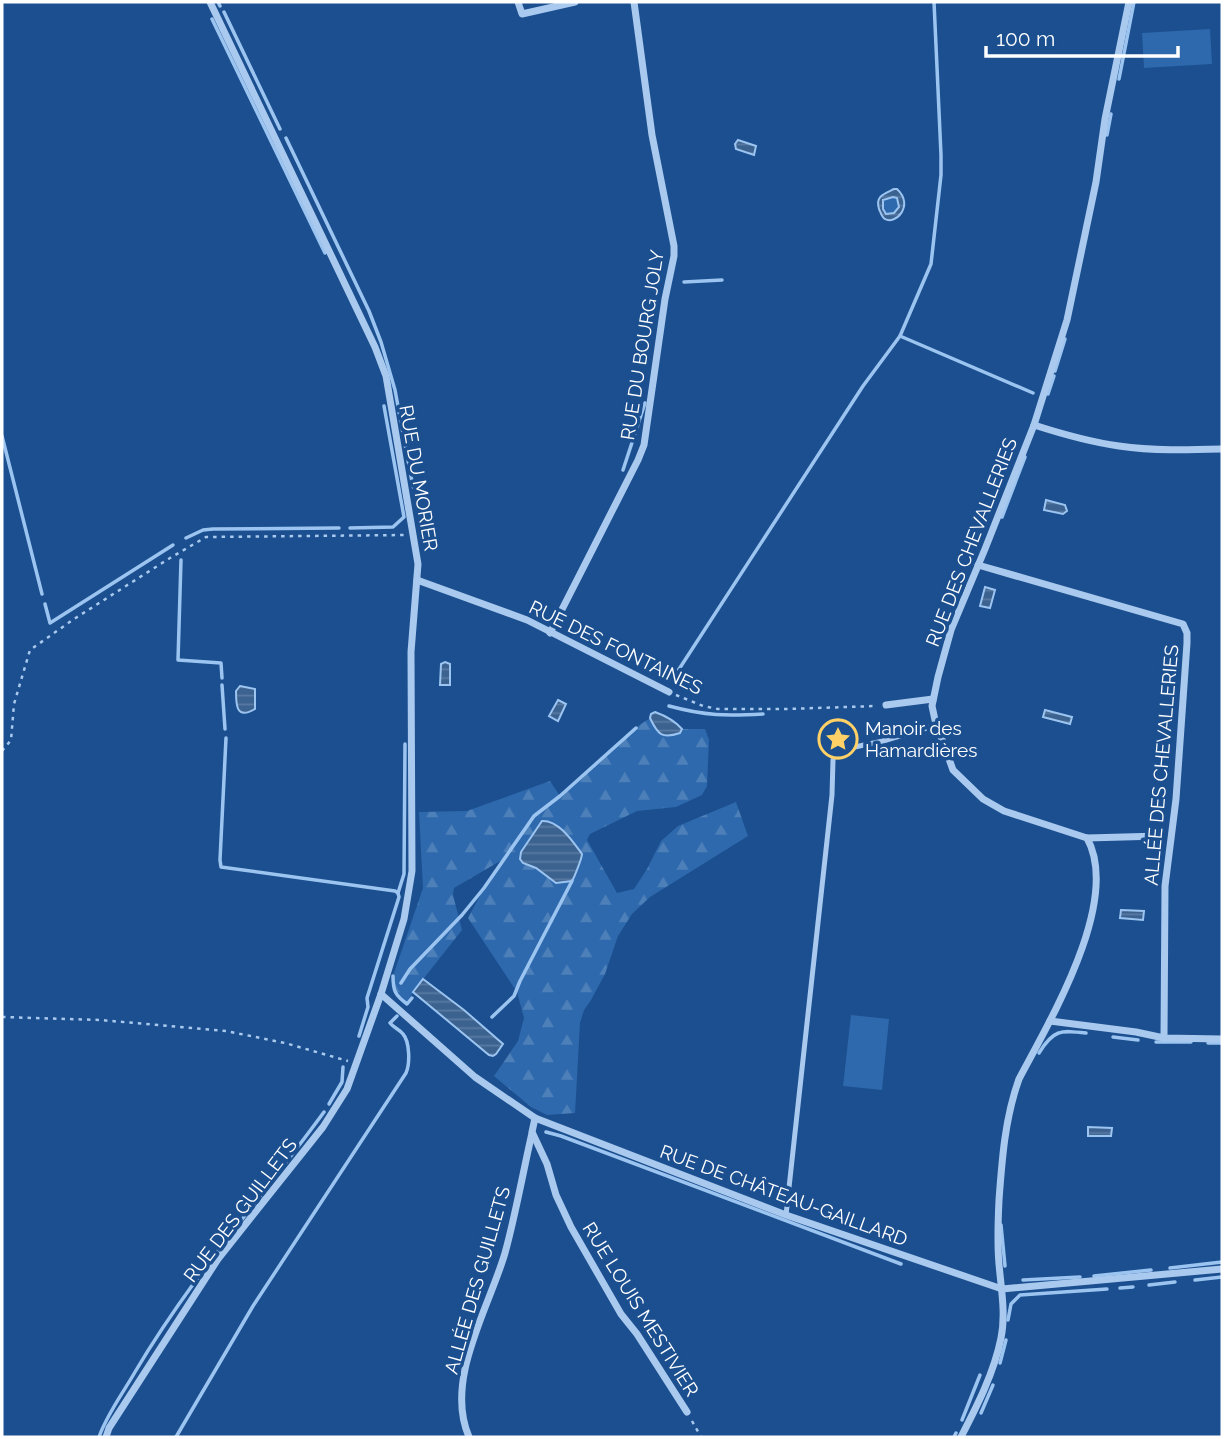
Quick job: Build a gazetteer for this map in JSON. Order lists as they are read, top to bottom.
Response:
{
  "streets": {
    "street": [
      "RUE DU BOURG JOLY",
      "RUE DU MORIER",
      "RUE DES CHEVALLERIES",
      "RUE DES FONTAINES",
      "ALLÉE DES CHEVALLERIES",
      "RUE DE CHÂTEAU-GAILLARD",
      "RUE DES GUILLETS",
      "ALLÉE DES GUILLETS",
      "RUE LOUIS MESTIVIER"
    ]
  },
  "crossings": [
    ["RUE DU BOURG JOLY", "RUE DES FONTAINES"],
    ["RUE DU MORIER", "RUE DES FONTAINES"],
    ["RUE DU MORIER", "RUE DE CHÂTEAU-GAILLARD"],
    ["RUE DU MORIER", "RUE DES GUILLETS"],
    ["RUE DES CHEVALLERIES", "ALLÉE DES CHEVALLERIES"],
    ["RUE DE CHÂTEAU-GAILLARD", "RUE DES GUILLETS"],
    ["ALLÉE DES GUILLETS", "RUE LOUIS MESTIVIER"]
  ],
  "places": {
    "place": ["Manoir des Hamardières"]
  },
  "scale_bar": "100 m"
}
